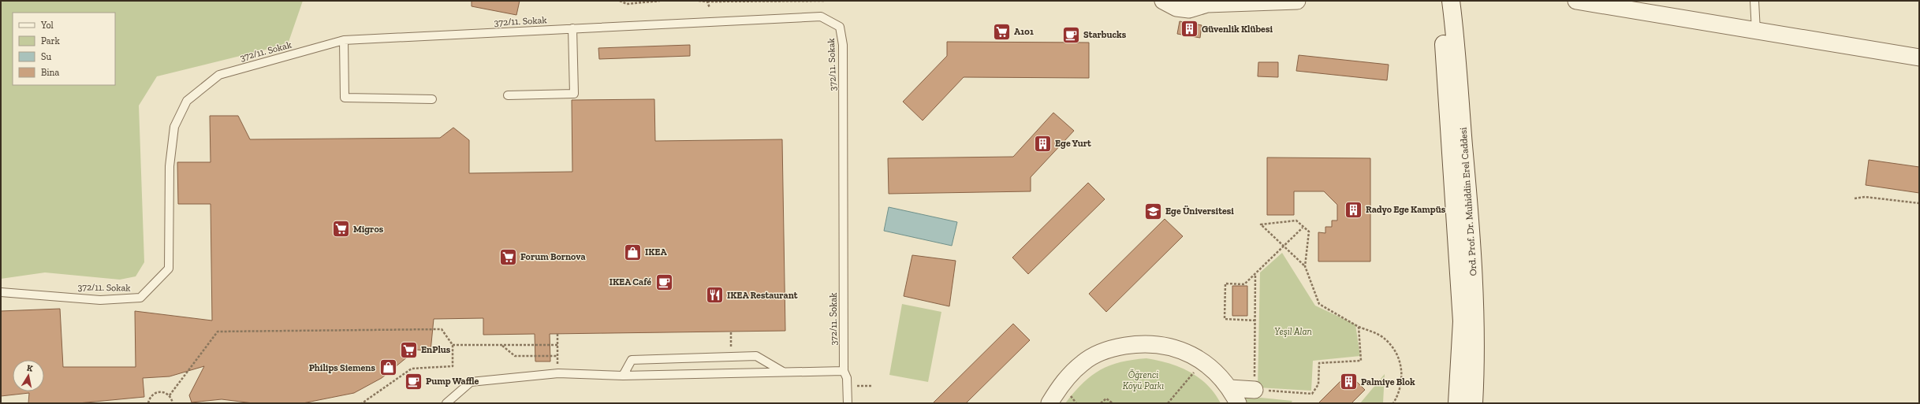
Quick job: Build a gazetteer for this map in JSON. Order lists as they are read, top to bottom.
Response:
{
  "streets": {
    "main road": ["Ord. Prof. Dr. Muhiddin Erel Caddesi"],
    "lane": ["372/11. Sokak"]
  },
  "parks": ["Yeşil Alan", "Öğrenci Köyü Parkı"],
  "places": {
    "building": [
      "Güvenlik Klübesi",
      "Ege Yurt",
      "Radyo Ege Kampüs",
      "Palmiye Blok"
    ],
    "supermarket": [
      "A101",
      "Migros",
      "Forum Bornova",
      "EnPlus"
    ],
    "cafe": ["Starbucks", "IKEA Café", "Pump Waffle"],
    "school or university": ["Ege Üniversitesi"],
    "shop": ["IKEA", "Philips Siemens"],
    "restaurant": ["IKEA Restaurant"]
  },
  "legend": [
    "Yol",
    "Park",
    "Su",
    "Bina"
  ],
  "north": "top"
}
